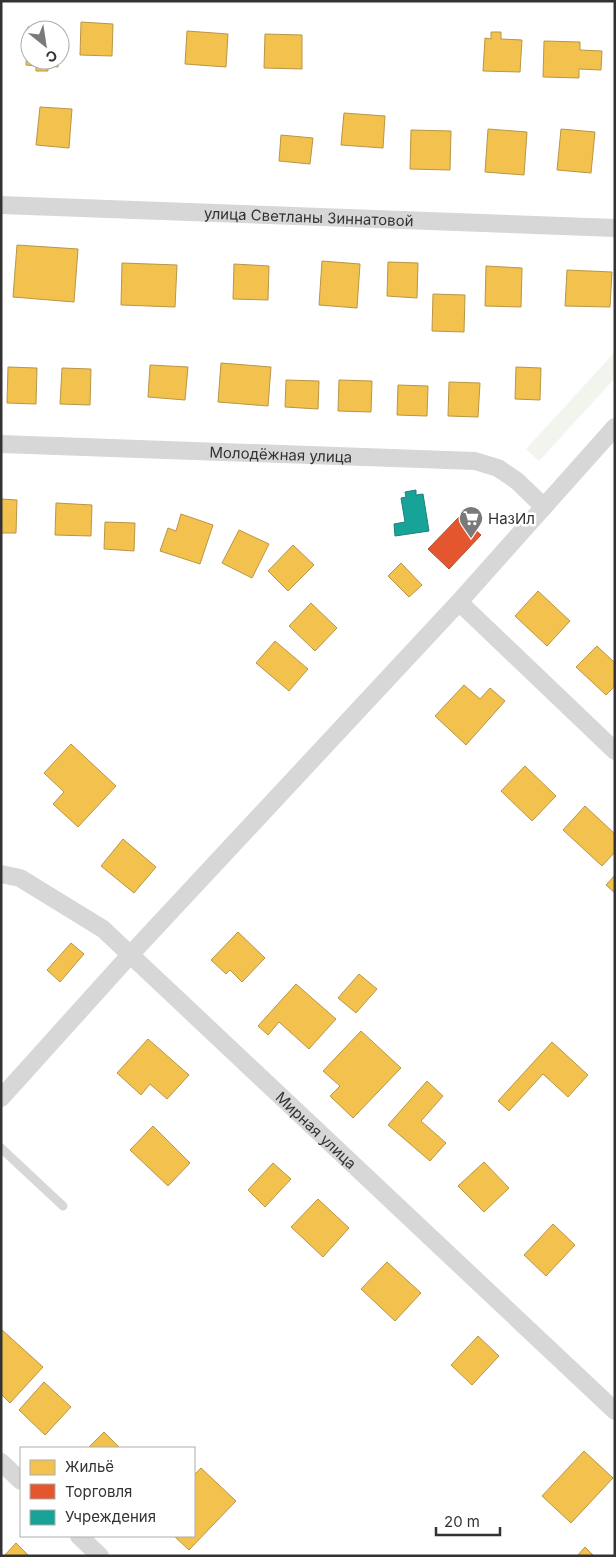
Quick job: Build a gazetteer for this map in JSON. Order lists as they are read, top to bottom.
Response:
{
  "streets": {
    "street": ["улица Светланы Зиннатовой", "Молодёжная улица", "Мирная улица"]
  },
  "places": {
    "supermarket": ["НазИл"]
  },
  "legend": ["Жильё", "Торговля", "Учреждения"],
  "scale_bar": "20 m",
  "north": "bottom right"
}
